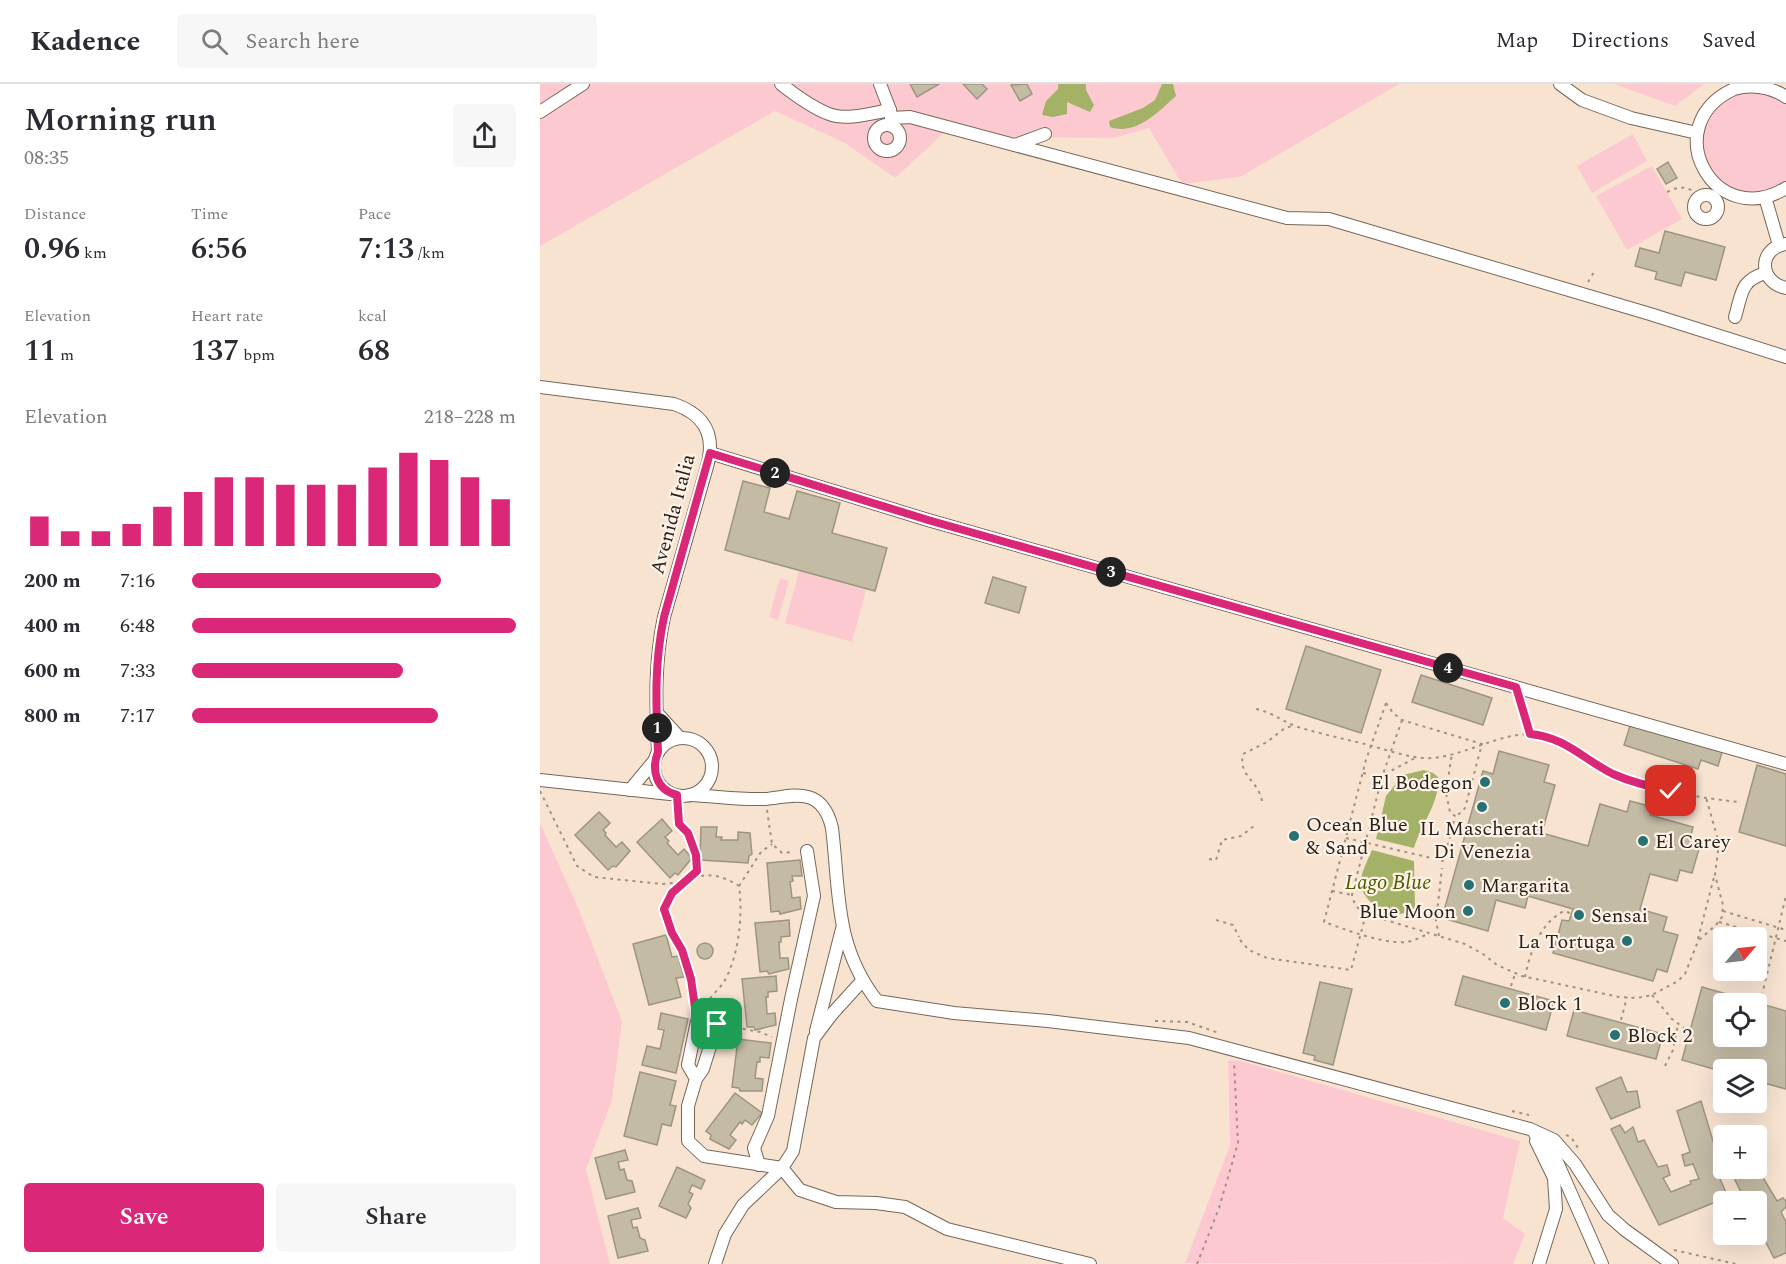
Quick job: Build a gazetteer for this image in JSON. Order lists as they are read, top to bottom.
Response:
{
  "streets": {
    "street": ["Avenida Italia"]
  },
  "water": ["Lago Blue"],
  "places": [
    "El Bodegon",
    "IL Mascherati Di Venezia",
    "Ocean Blue & Sand",
    "El Carey",
    "Margarita",
    "Blue Moon",
    "Sensai",
    "La Tortuga",
    "Block 1",
    "Block 2"
  ],
  "north": "top right",
  "page": {
    "header": "Kadence",
    "search": "Search here",
    "nav": ["Map", "Directions", "Saved"],
    "heading": ["Morning run", "08:35"],
    "stats": [
      ["Distance", "0.96 km"],
      ["Time", "6:56"],
      ["Pace", "7:13 /km"],
      ["Elevation", "11 m"],
      ["Heart rate", "137 bpm"],
      ["kcal", "68"]
    ],
    "chart": ["Elevation", "218–228 m"],
    "pins": [
      "2",
      "3",
      "4",
      "1"
    ],
    "list": [
      {
        "name": "200 m",
        "note": "7:16"
      },
      {
        "name": "400 m",
        "note": "6:48"
      },
      {
        "name": "600 m",
        "note": "7:33"
      },
      {
        "name": "800 m",
        "note": "7:17"
      }
    ],
    "map_buttons": ["+", "−"],
    "buttons": ["Save", "Share"]
  }
}
